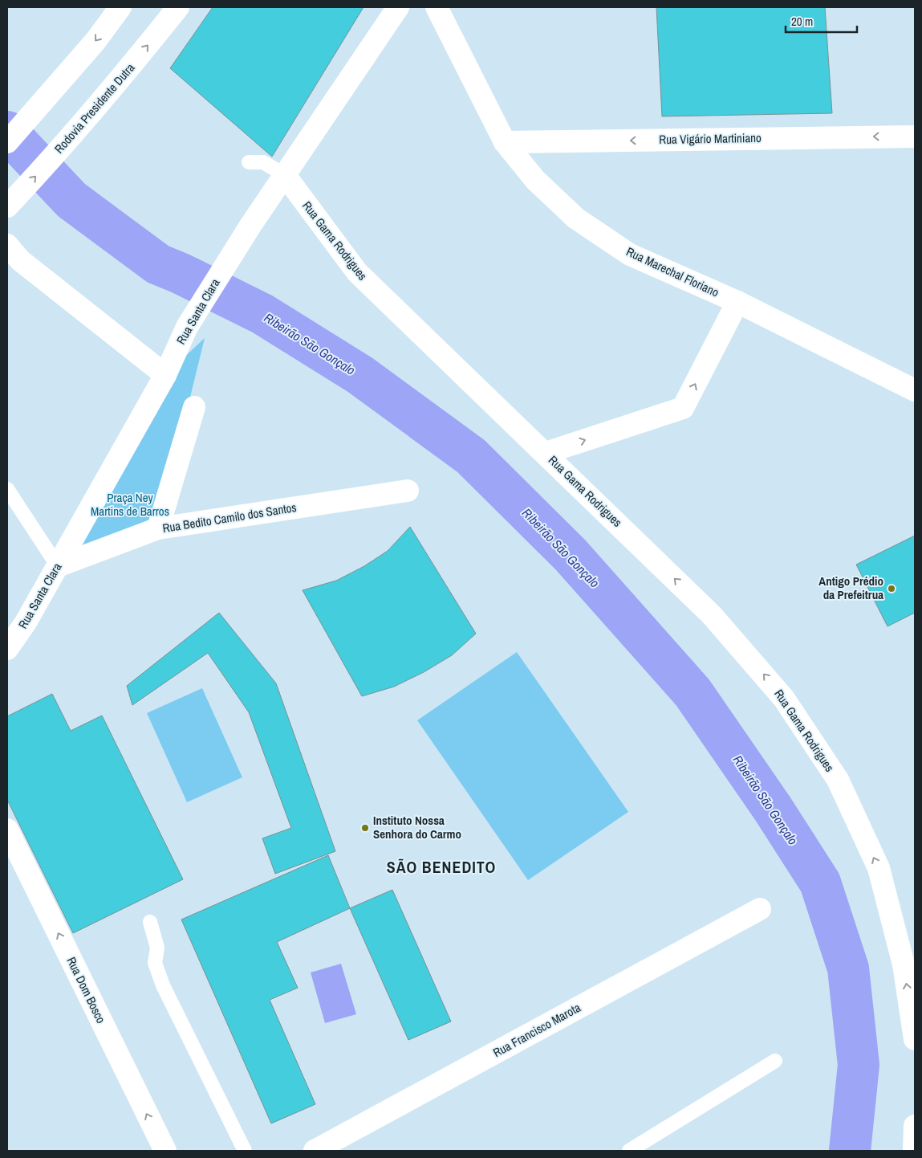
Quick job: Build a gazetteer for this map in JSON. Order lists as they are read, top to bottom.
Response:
{
  "streets": {
    "main road": [
      "Rodovia Presidente Dutra",
      "Rua Vigário Martiniano",
      "Rua Gama Rodrigues",
      "Rua Marechal Floriano",
      "Rua Santa Clara",
      "Rua Bedito Camilo dos Santos",
      "Rua Dom Bosco",
      "Rua Francisco Marota"
    ]
  },
  "crossings": [
    ["Rua Vigário Martiniano", "Rua Marechal Floriano"],
    ["Rua Gama Rodrigues", "Rua Marechal Floriano"],
    ["Rua Gama Rodrigues", "Rua Santa Clara"],
    ["Rua Santa Clara", "Rua Bedito Camilo dos Santos"]
  ],
  "one_way": ["Rua Vigário Martiniano", "Rua Dom Bosco"],
  "districts": ["SÃO BENEDITO"],
  "water": ["Ribeirão São Gonçalo"],
  "parks": ["Praça Ney Martins de Barros"],
  "places": ["Antigo Prédio da Prefeitrua", "Instituto Nossa Senhora do Carmo"],
  "scale_bar": "20 m"
}
